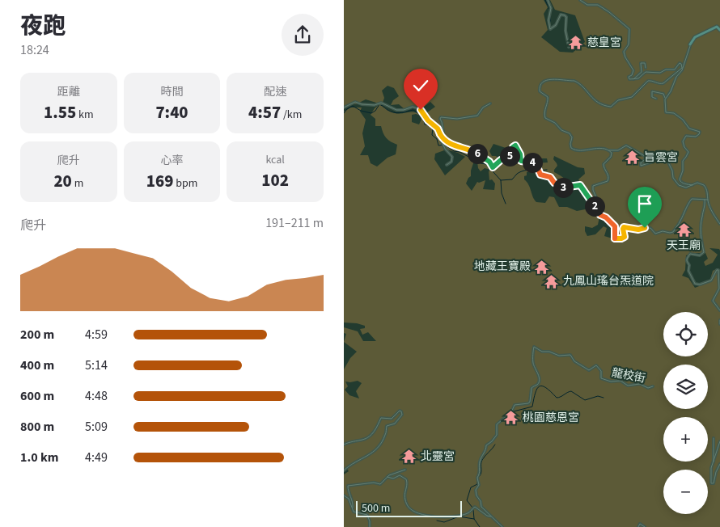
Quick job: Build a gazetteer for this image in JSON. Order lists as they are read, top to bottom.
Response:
{
  "streets": {
    "street": ["龍校街"]
  },
  "places": {
    "temple": [
      "慈皇宮",
      "旨雲宮",
      "天王廟",
      "地藏王寶殿",
      "九鳳山瑤台炁道院",
      "桃園慈恩宮",
      "北靈宮"
    ]
  },
  "scale_bar": "500 m",
  "page": {
    "heading": ["夜跑", "18:24"],
    "stats": [
      ["距離", "1.55 km"],
      ["時間", "7:40"],
      ["配速", "4:57 /km"],
      ["爬升", "20 m"],
      ["心率", "169 bpm"],
      ["kcal", "102"]
    ],
    "pins": [
      "6",
      "5",
      "4",
      "3",
      "2"
    ],
    "chart": ["爬升", "191–211 m"],
    "map_buttons": ["+", "−"],
    "list": [
      {
        "name": "200 m",
        "note": "4:59"
      },
      {
        "name": "400 m",
        "note": "5:14"
      },
      {
        "name": "600 m",
        "note": "4:48"
      },
      {
        "name": "800 m",
        "note": "5:09"
      },
      {
        "name": "1.0 km",
        "note": "4:49"
      }
    ],
    "scale": "500 m"
  }
}
